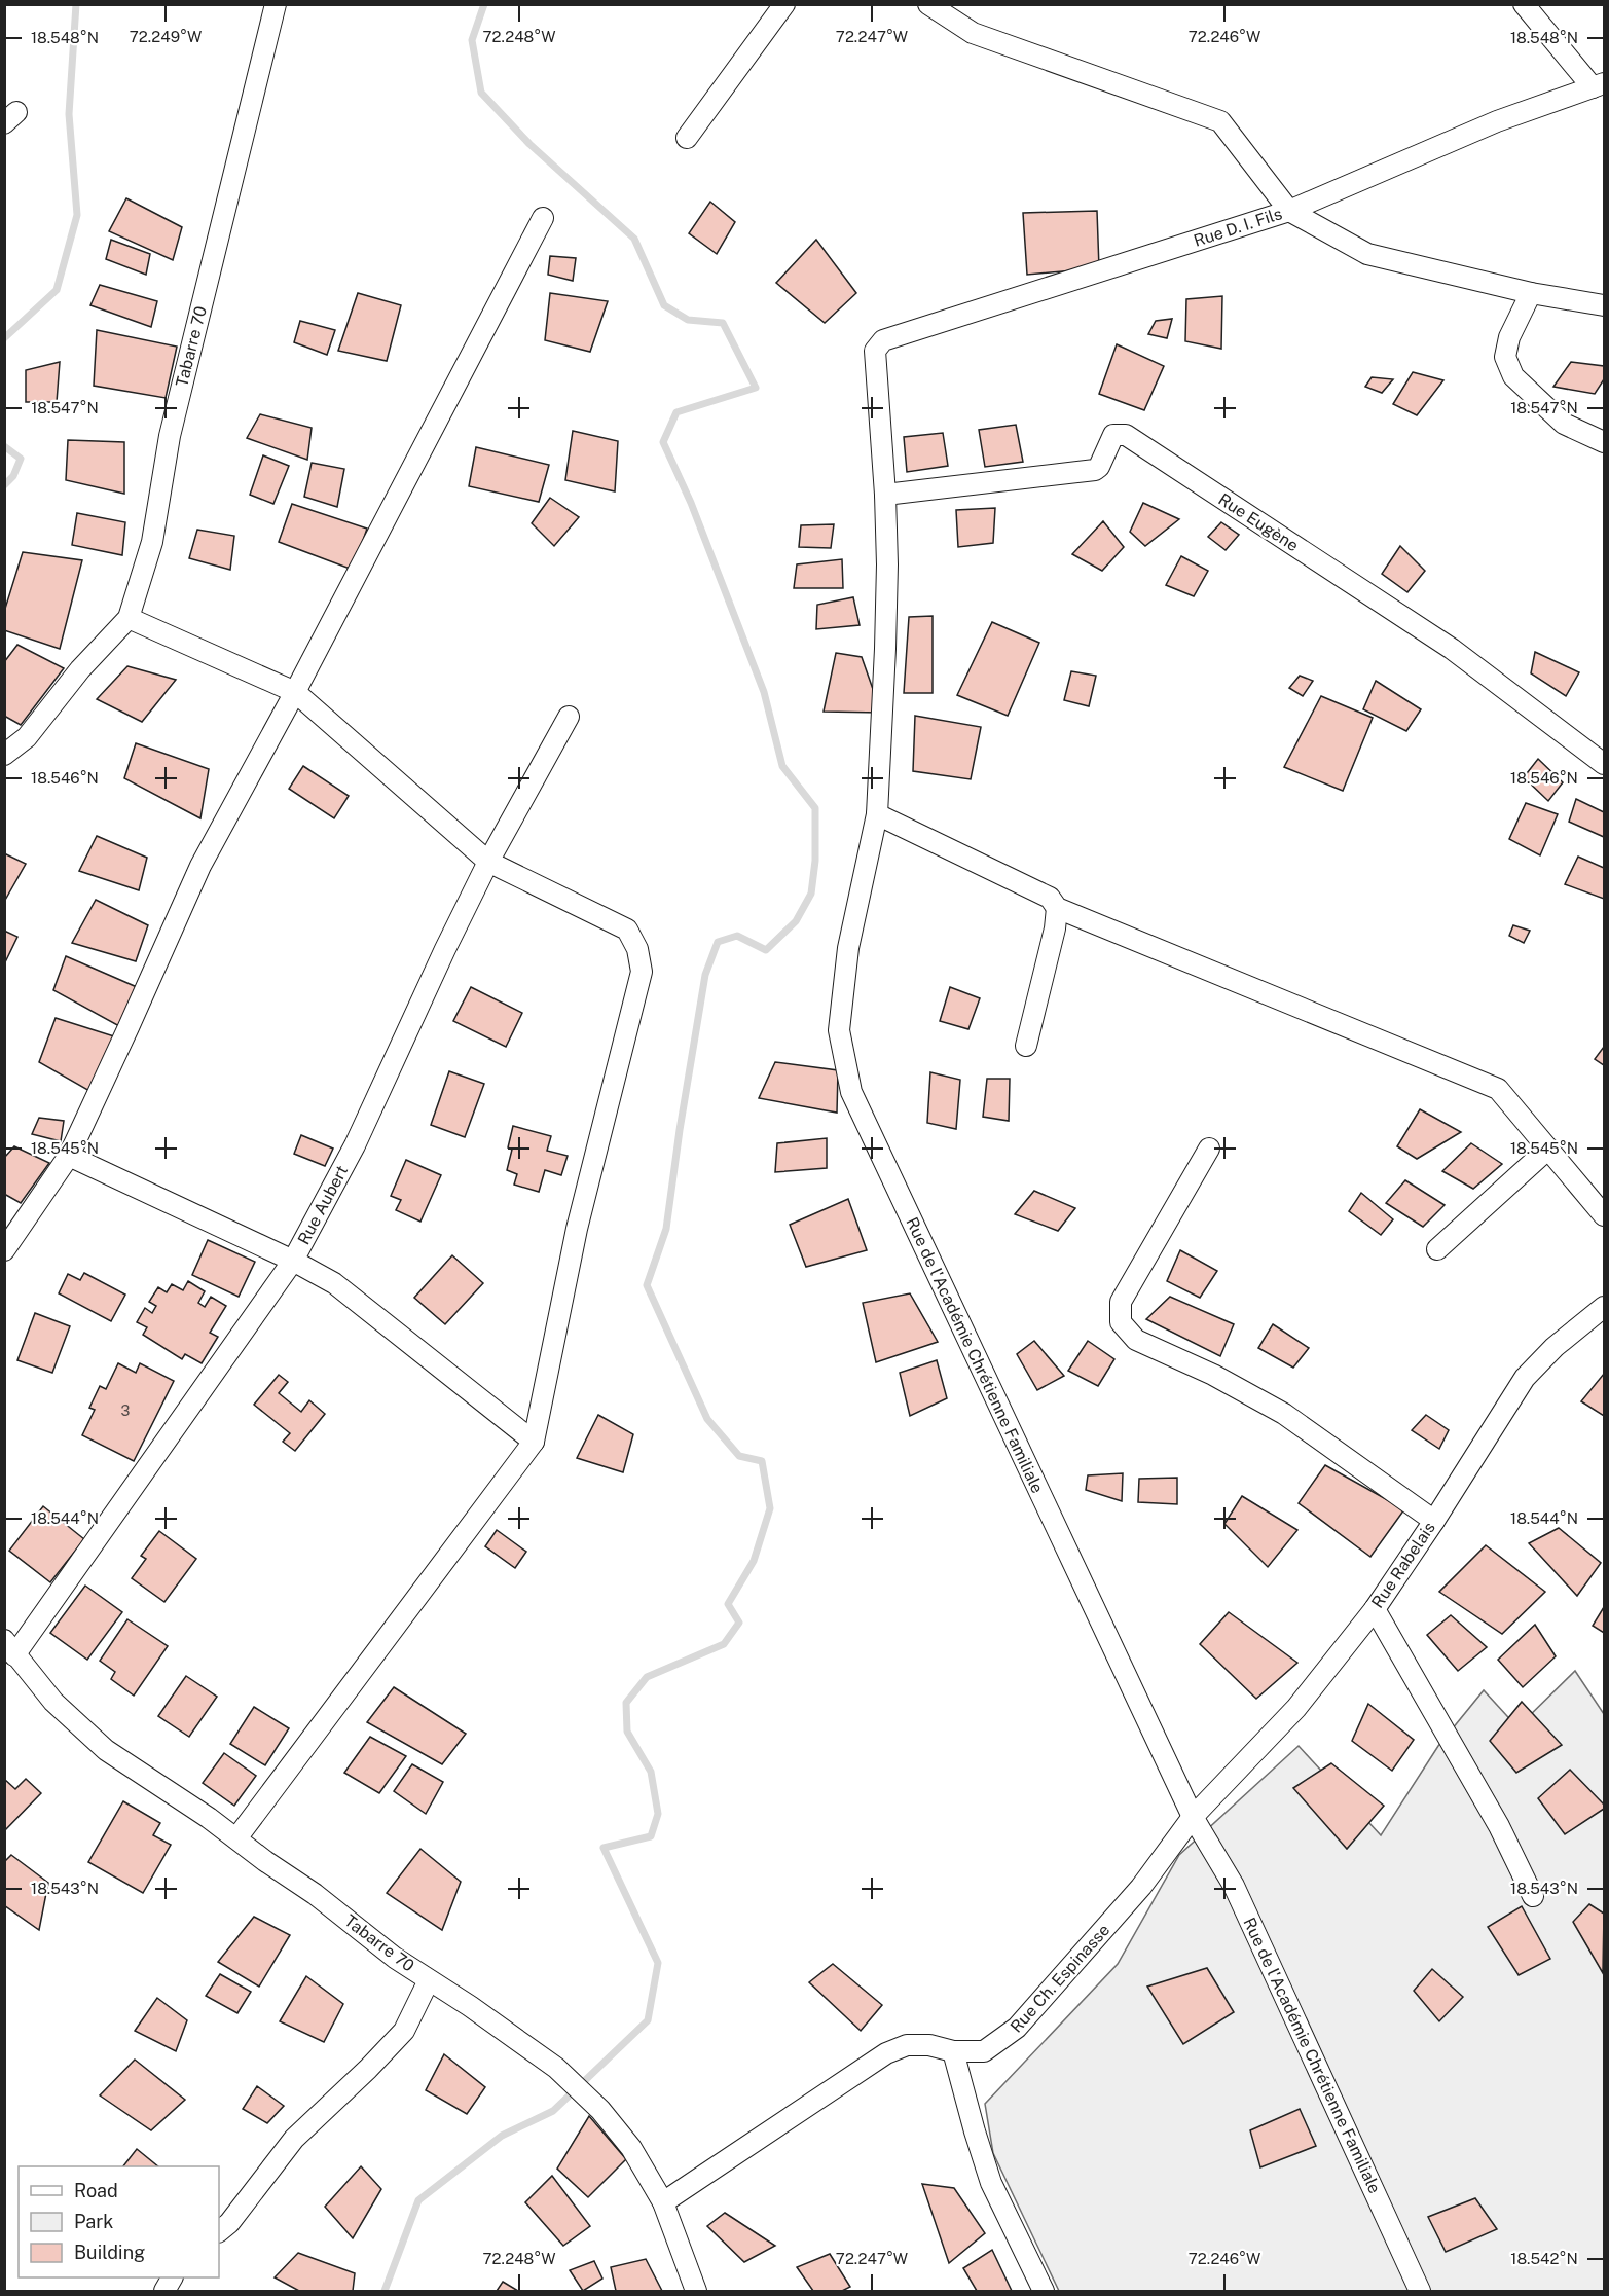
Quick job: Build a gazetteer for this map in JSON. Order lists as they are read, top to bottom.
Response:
{
  "streets": {
    "street": [
      "Rue D. I. Fils",
      "Tabarre 70",
      "Rue Eugène",
      "Rue Aubert",
      "Rue de l'Académie Chrétienne Familiale",
      "Rue Rabelais",
      "Rue Ch. Espinasse"
    ]
  },
  "crossings": [
    ["Rue D. I. Fils", "Rue de l'Académie Chrétienne Familiale"],
    ["Tabarre 70", "Rue Aubert"],
    ["Tabarre 70", "Rue Ch. Espinasse"],
    ["Rue Eugène", "Rue de l'Académie Chrétienne Familiale"],
    ["Rue de l'Académie Chrétienne Familiale", "Rue Rabelais"],
    ["Rue de l'Académie Chrétienne Familiale", "Rue Ch. Espinasse"],
    ["Rue Rabelais", "Rue Ch. Espinasse"]
  ],
  "house_numbers": ["3"],
  "legend": ["Road", "Park", "Building"],
  "coordinates": [
    "72.249°W",
    "72.248°W",
    "72.247°W",
    "72.246°W",
    "18.548°N",
    "18.547°N",
    "18.546°N",
    "18.545°N",
    "18.544°N",
    "18.543°N",
    "18.542°N"
  ]
}
